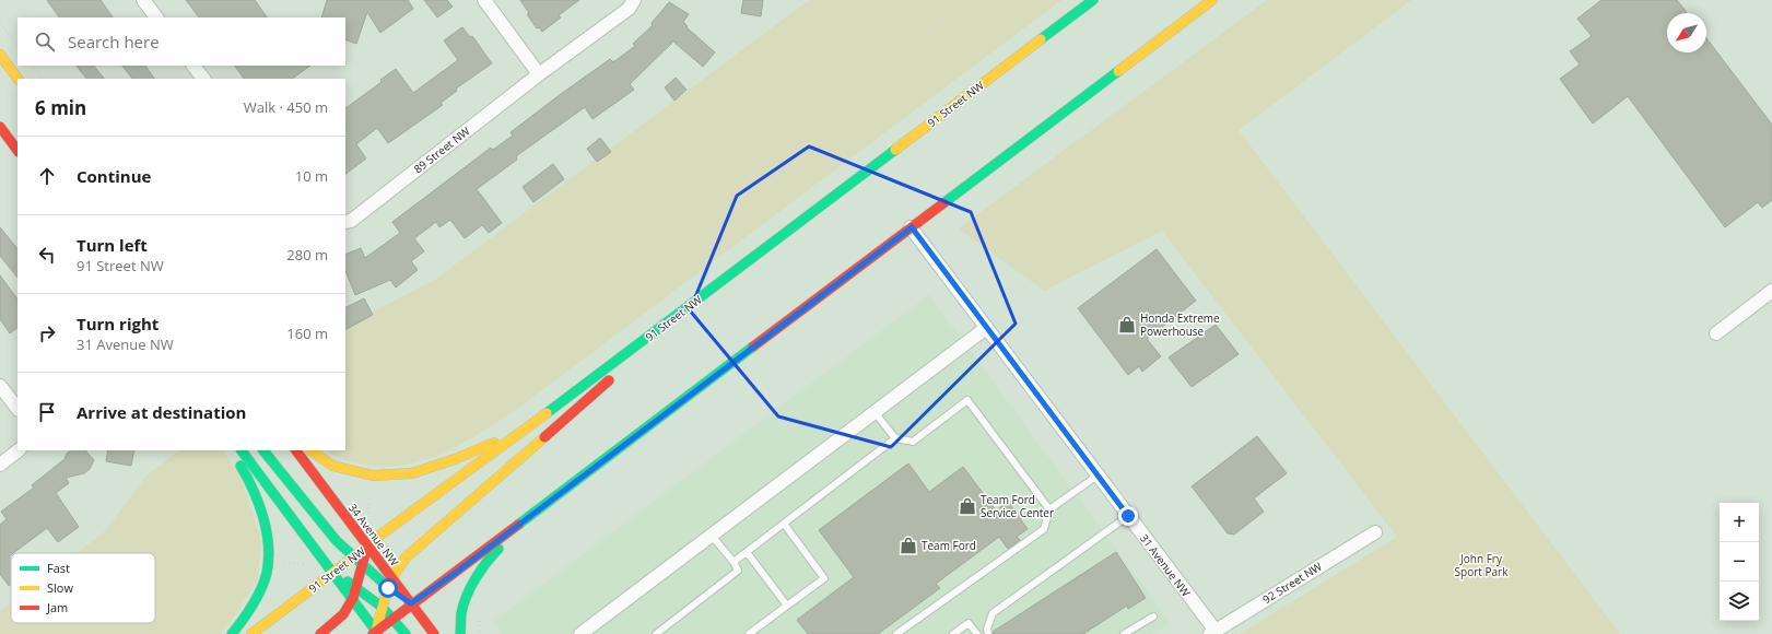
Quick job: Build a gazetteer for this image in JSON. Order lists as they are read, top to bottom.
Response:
{
  "streets": {
    "main road": ["91 Street NW", "34 Avenue NW"],
    "street": ["89 Street NW", "31 Avenue NW", "92 Street NW"]
  },
  "crossings": [
    ["91 Street NW", "34 Avenue NW"],
    ["31 Avenue NW", "92 Street NW"]
  ],
  "parks": ["John Fry Sport Park"],
  "places": {
    "shop": ["Honda Extreme Powerhouse", "Team Ford Service Center", "Team Ford"]
  },
  "legend": ["Fast", "Slow", "Jam"],
  "north": "bottom left",
  "page": {
    "search": "Search here",
    "heading": ["6 min", "Walk · 450 m"],
    "list": [
      ["Continue", "10 m"],
      ["Turn left", "91 Street NW", "280 m"],
      ["Turn right", "31 Avenue NW", "160 m"],
      "Arrive at destination"
    ],
    "map_buttons": ["+", "−"]
  }
}
